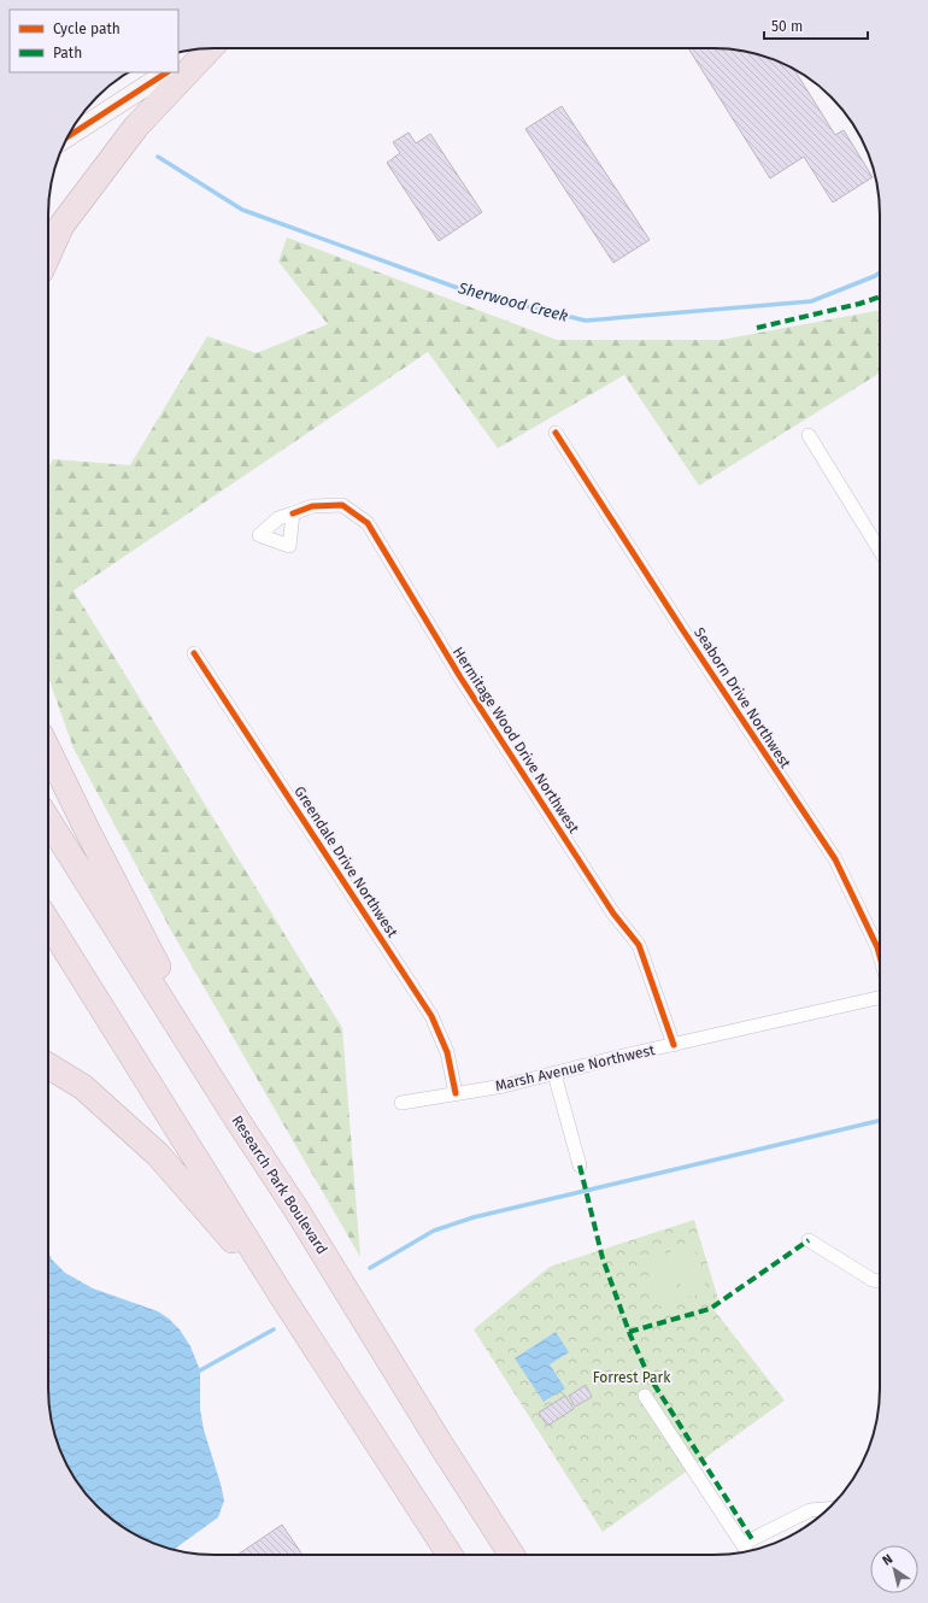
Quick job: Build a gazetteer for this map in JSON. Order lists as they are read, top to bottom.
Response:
{
  "streets": {
    "highway": ["Research Park Boulevard"],
    "street": [
      "Seaborn Drive Northwest",
      "Hermitage Wood Drive Northwest",
      "Greendale Drive Northwest",
      "Marsh Avenue Northwest"
    ]
  },
  "crossings": [
    ["Hermitage Wood Drive Northwest", "Marsh Avenue Northwest"],
    ["Greendale Drive Northwest", "Marsh Avenue Northwest"]
  ],
  "water": ["Sherwood Creek"],
  "parks": ["Forrest Park"],
  "legend": ["Cycle path", "Path"],
  "scale_bar": "50 m",
  "north": "top left"
}
